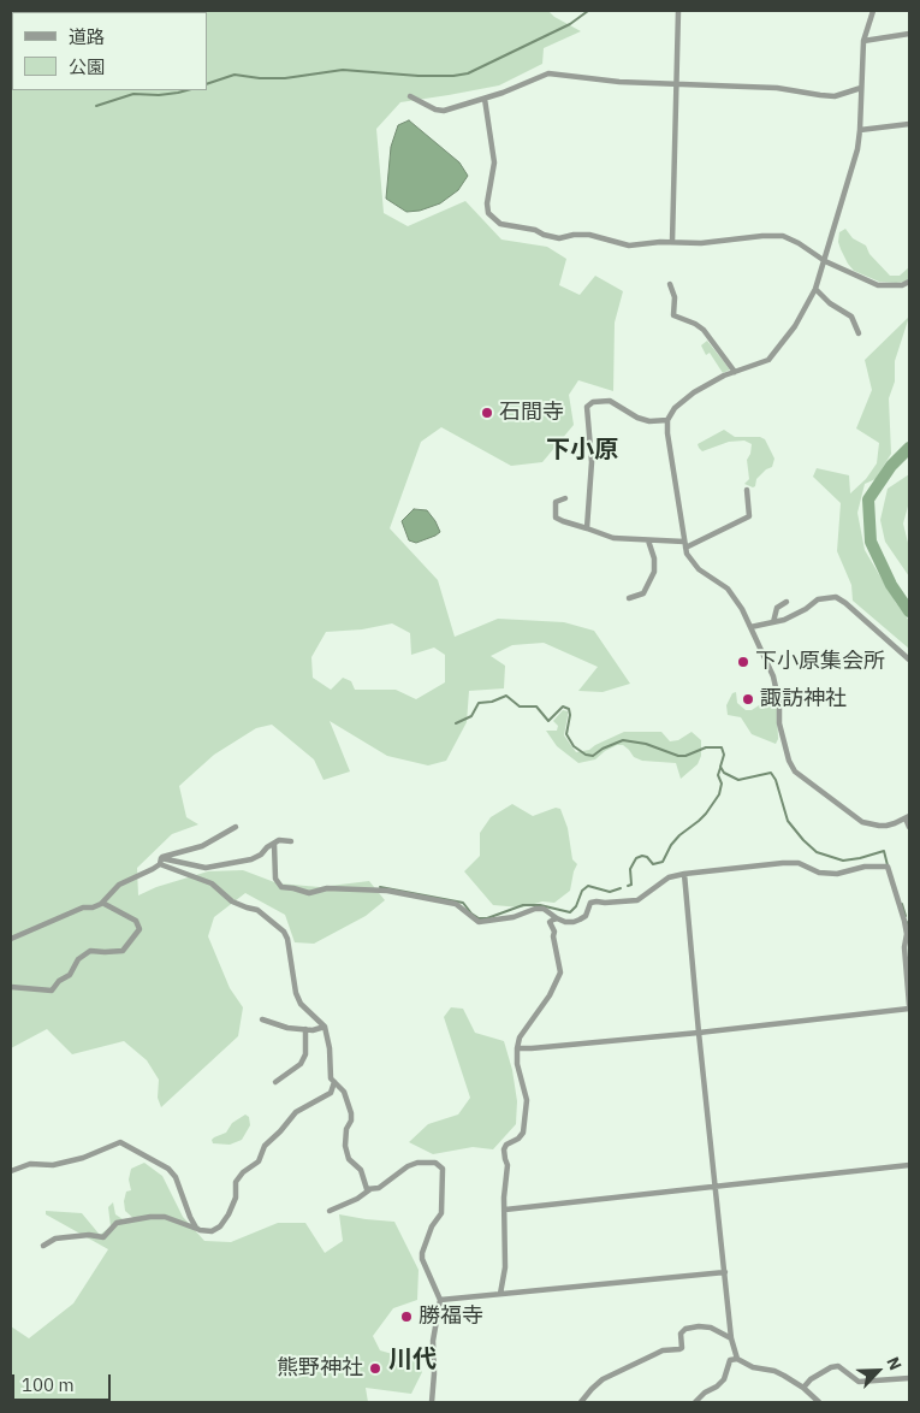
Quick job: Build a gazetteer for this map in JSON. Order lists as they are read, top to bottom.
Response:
{
  "districts": ["下小原", "川代"],
  "places": [
    "石間寺",
    "下小原集会所",
    "諏訪神社",
    "勝福寺",
    "熊野神社"
  ],
  "legend": ["道路", "公園"],
  "scale_bar": "100 m",
  "north": "top right"
}
